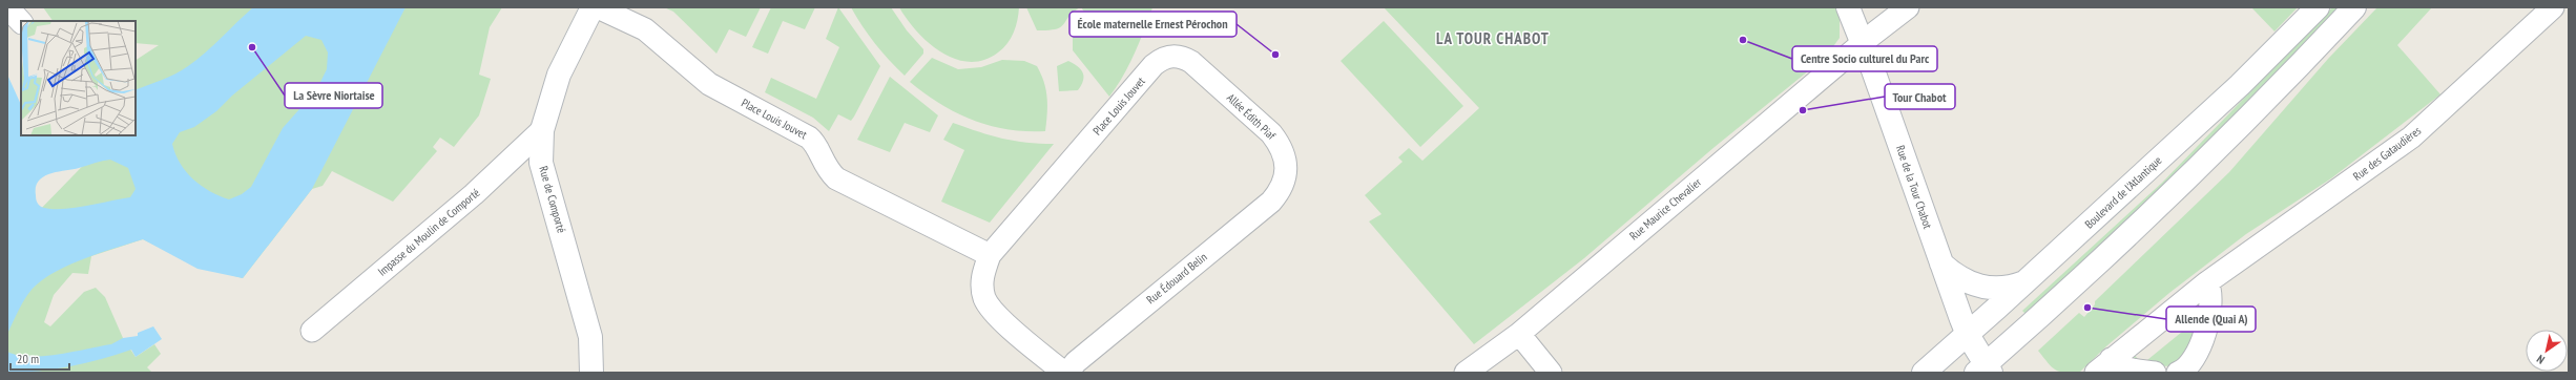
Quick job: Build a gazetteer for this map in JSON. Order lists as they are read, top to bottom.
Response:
{
  "streets": {
    "main road": ["Rue de la Tour Chabot", "Boulevard de l'Atlantique", "Rue de Comporté"],
    "street": [
      "Place Louis Jouvet",
      "Allée Édith Piaf",
      "Rue des Gataudières",
      "Rue Maurice Chevalier",
      "Impasse du Moulin de Comporté",
      "Rue Édouard Belin"
    ]
  },
  "crossings": [
    ["Place Louis Jouvet", "Allée Édith Piaf"],
    ["Allée Édith Piaf", "Rue Édouard Belin"],
    ["Rue de la Tour Chabot", "Boulevard de l'Atlantique"],
    ["Rue de la Tour Chabot", "Rue Maurice Chevalier"],
    ["Rue de Comporté", "Impasse du Moulin de Comporté"]
  ],
  "districts": ["LA TOUR CHABOT"],
  "places": [
    "Centre Socio culturel du Parc",
    "La Sèvre Niortaise",
    "École maternelle Ernest Pérochon",
    "Tour Chabot",
    "Allende (Quai A)"
  ],
  "scale_bar": "20 m",
  "north": "bottom left"
}
